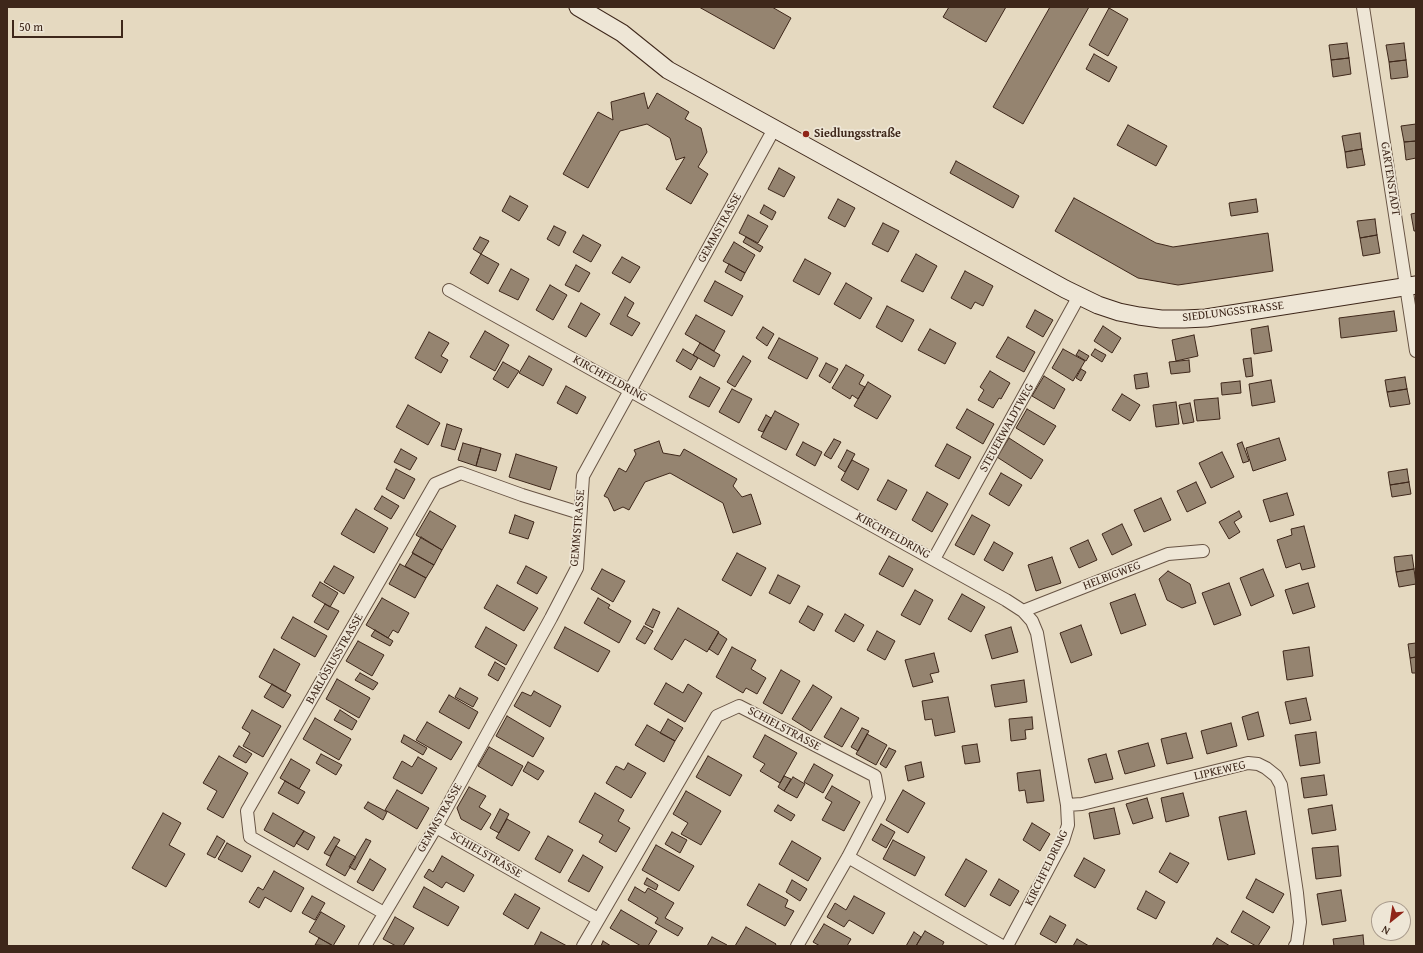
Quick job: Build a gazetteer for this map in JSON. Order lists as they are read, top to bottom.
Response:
{
  "streets": {
    "street": [
      "GARTENSTADT",
      "GEMMSTRASSE",
      "SIEDLUNGSSTRASSE",
      "KIRCHFELDRING",
      "STEUERWALDTWEG",
      "HELBIGWEG",
      "BARLÖSIUSSTRASSE",
      "SCHIELSTRASSE",
      "LIPKEWEG"
    ]
  },
  "crossings": [
    ["GARTENSTADT", "SIEDLUNGSSTRASSE"],
    ["GEMMSTRASSE", "SIEDLUNGSSTRASSE"],
    ["GEMMSTRASSE", "KIRCHFELDRING"],
    ["GEMMSTRASSE", "BARLÖSIUSSTRASSE"],
    ["GEMMSTRASSE", "SCHIELSTRASSE"],
    ["SIEDLUNGSSTRASSE", "STEUERWALDTWEG"],
    ["KIRCHFELDRING", "STEUERWALDTWEG"],
    ["KIRCHFELDRING", "HELBIGWEG"],
    ["KIRCHFELDRING", "LIPKEWEG"]
  ],
  "places": ["Siedlungsstraße"],
  "scale_bar": "50 m",
  "north": "bottom left"
}
